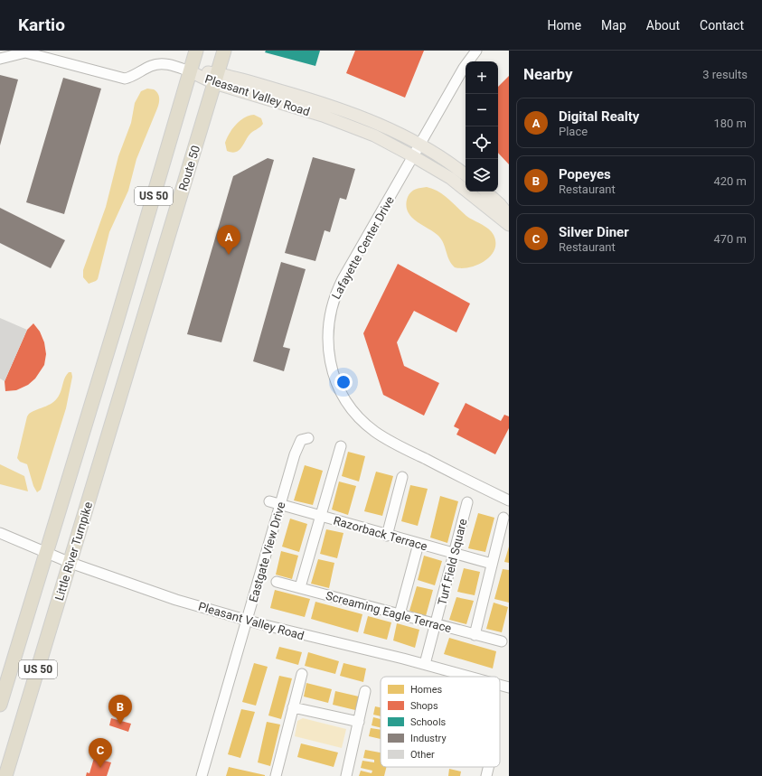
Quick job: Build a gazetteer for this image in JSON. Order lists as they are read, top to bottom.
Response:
{
  "streets": {
    "highway": ["Route 50", "US 50", "Little River Turnpike"],
    "main road": ["Pleasant Valley Road"],
    "street": [
      "Lafayette Center Drive",
      "Razorback Terrace",
      "Eastgate View Drive",
      "Turf Field Square",
      "Screaming Eagle Terrace"
    ]
  },
  "crossings": [
    ["Pleasant Valley Road", "Route 50"],
    ["Pleasant Valley Road", "US 50"],
    ["Pleasant Valley Road", "Lafayette Center Drive"],
    ["Pleasant Valley Road", "Little River Turnpike"],
    ["Pleasant Valley Road", "Eastgate View Drive"],
    ["Pleasant Valley Road", "Turf Field Square"],
    ["Route 50", "Little River Turnpike"],
    ["Razorback Terrace", "Eastgate View Drive"],
    ["Razorback Terrace", "Turf Field Square"],
    ["Turf Field Square", "Screaming Eagle Terrace"]
  ],
  "legend": [
    "Homes",
    "Shops",
    "Schools",
    "Industry",
    "Other"
  ],
  "page": {
    "header": "Kartio",
    "nav": [
      "Home",
      "Map",
      "About",
      "Contact"
    ],
    "heading": ["Nearby", "3 results"],
    "map_buttons": ["+", "−"],
    "list": [
      {
        "mark": "A",
        "name": "Digital Realty",
        "note": "Place",
        "value": "180 m"
      },
      {
        "mark": "B",
        "name": "Popeyes",
        "note": "Restaurant",
        "value": "420 m"
      },
      {
        "mark": "C",
        "name": "Silver Diner",
        "note": "Restaurant",
        "value": "470 m"
      }
    ],
    "pins": ["A", "B", "C"]
  }
}
